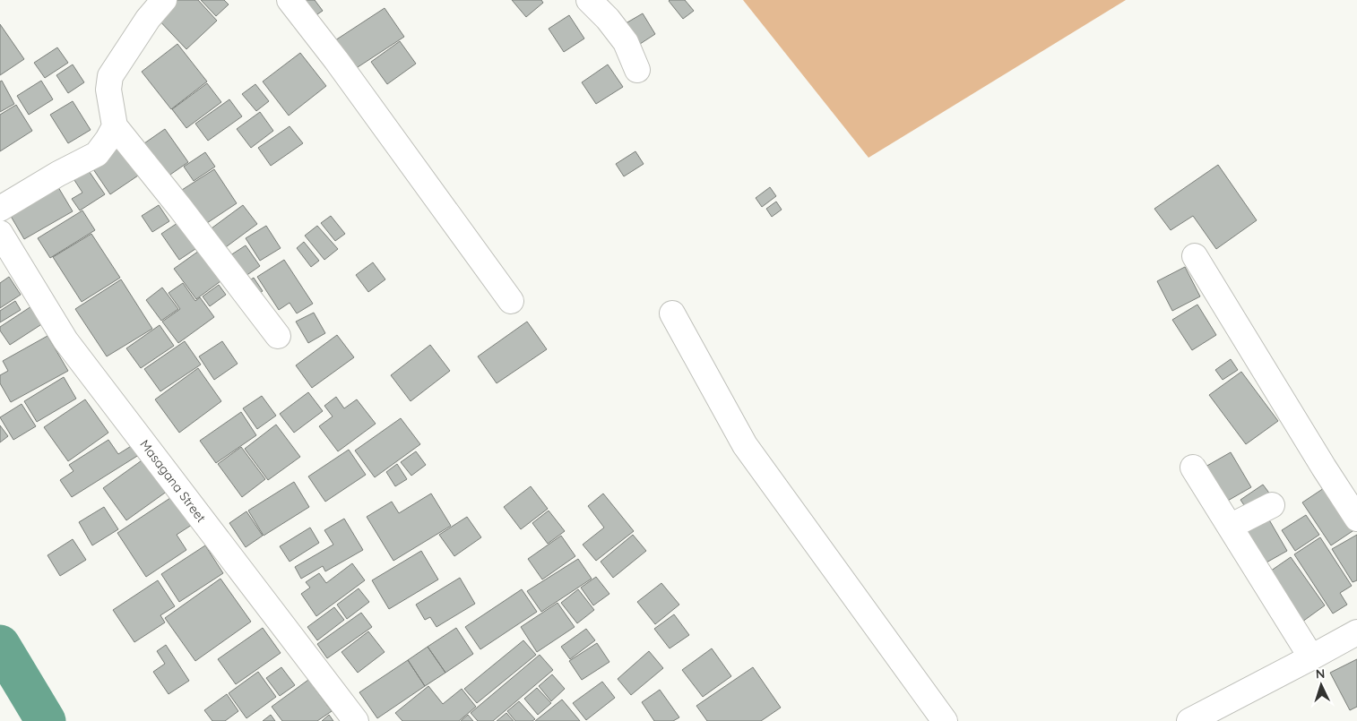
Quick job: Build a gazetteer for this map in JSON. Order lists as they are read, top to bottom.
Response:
{
  "streets": {
    "street": ["Masagana Street"]
  },
  "north": "top"
}
